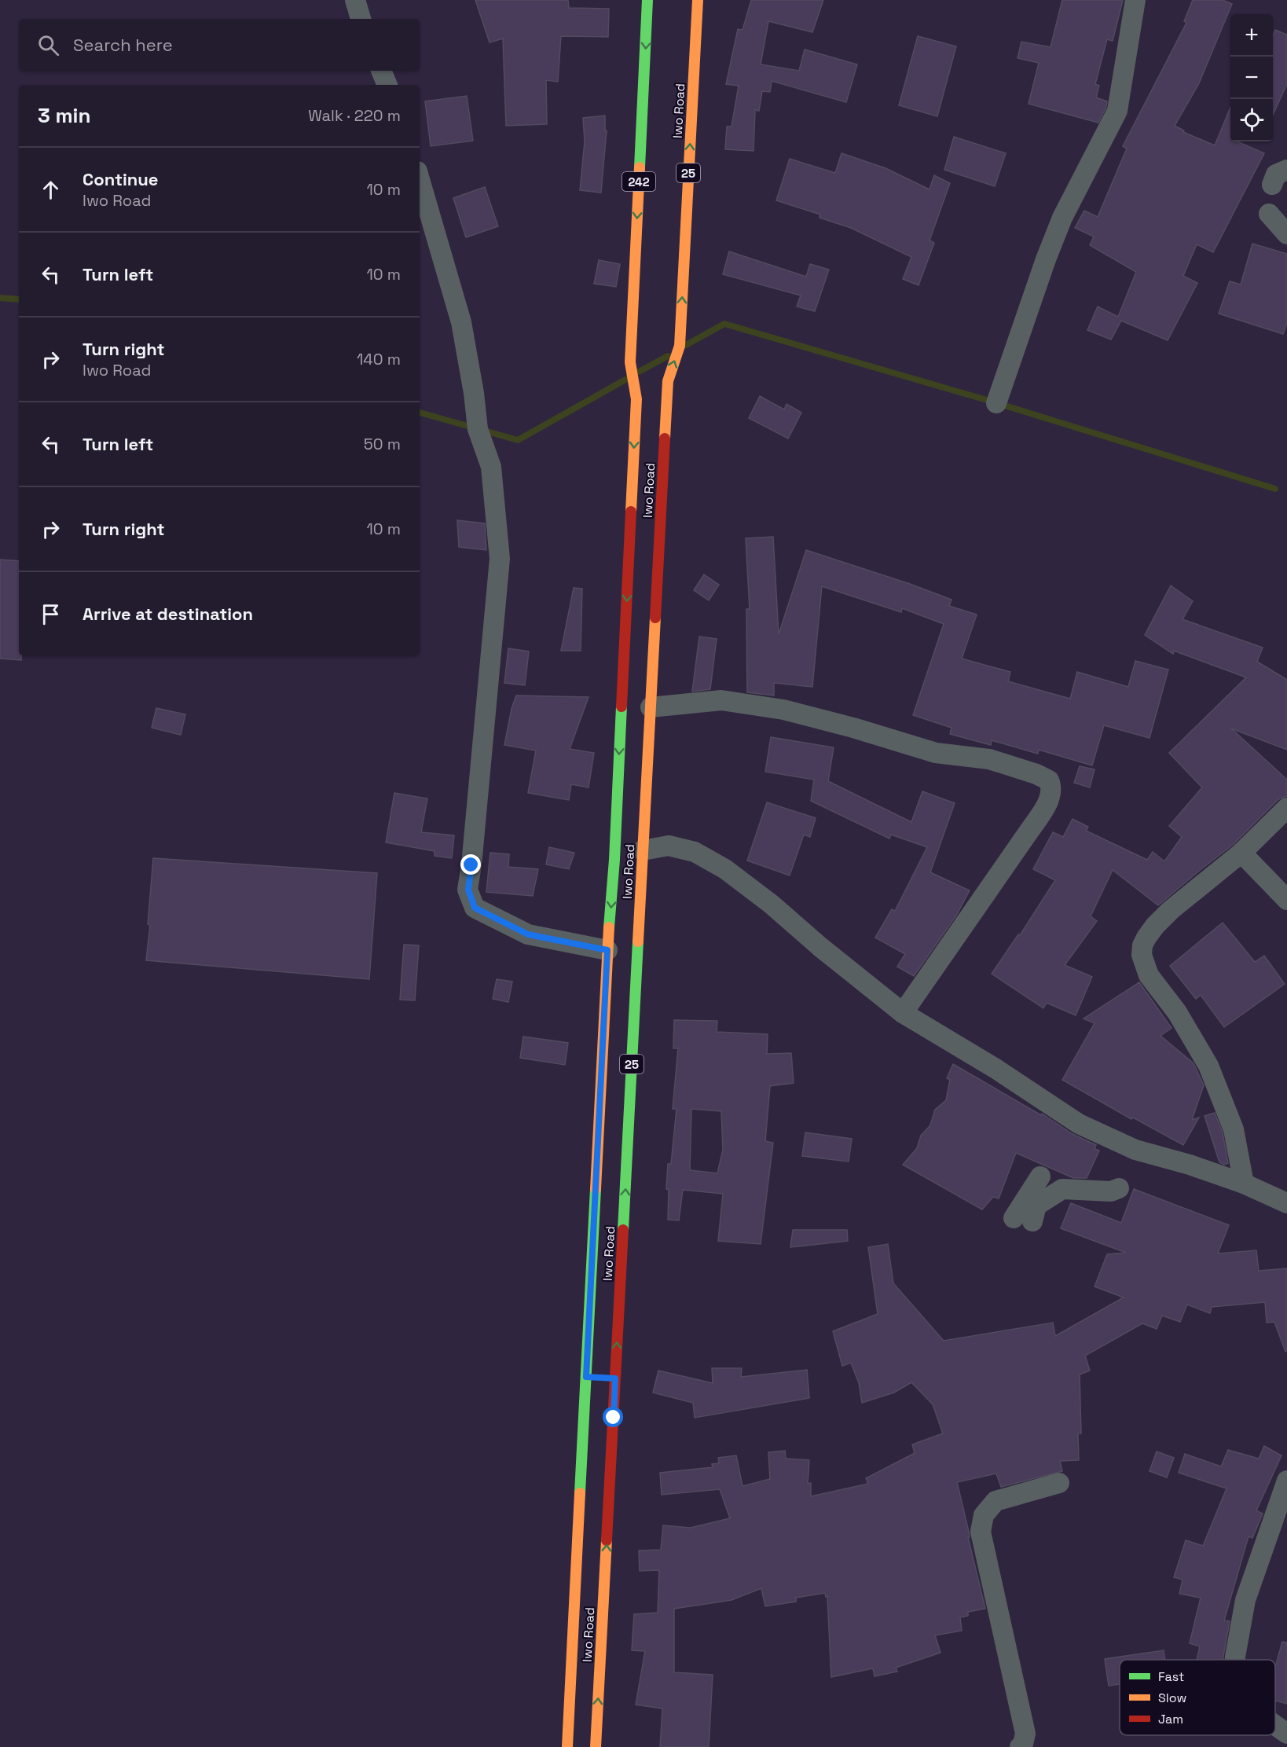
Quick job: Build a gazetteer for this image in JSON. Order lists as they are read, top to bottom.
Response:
{
  "streets": {
    "main road": ["Iwo Road", "25", "242"]
  },
  "legend": ["Fast", "Slow", "Jam"],
  "page": {
    "map_buttons": ["+", "−"],
    "search": "Search here",
    "heading": ["3 min", "Walk · 220 m"],
    "list": [
      ["Continue", "Iwo Road", "10 m"],
      ["Turn left", "10 m"],
      ["Turn right", "Iwo Road", "140 m"],
      ["Turn left", "50 m"],
      ["Turn right", "10 m"],
      "Arrive at destination"
    ]
  }
}
